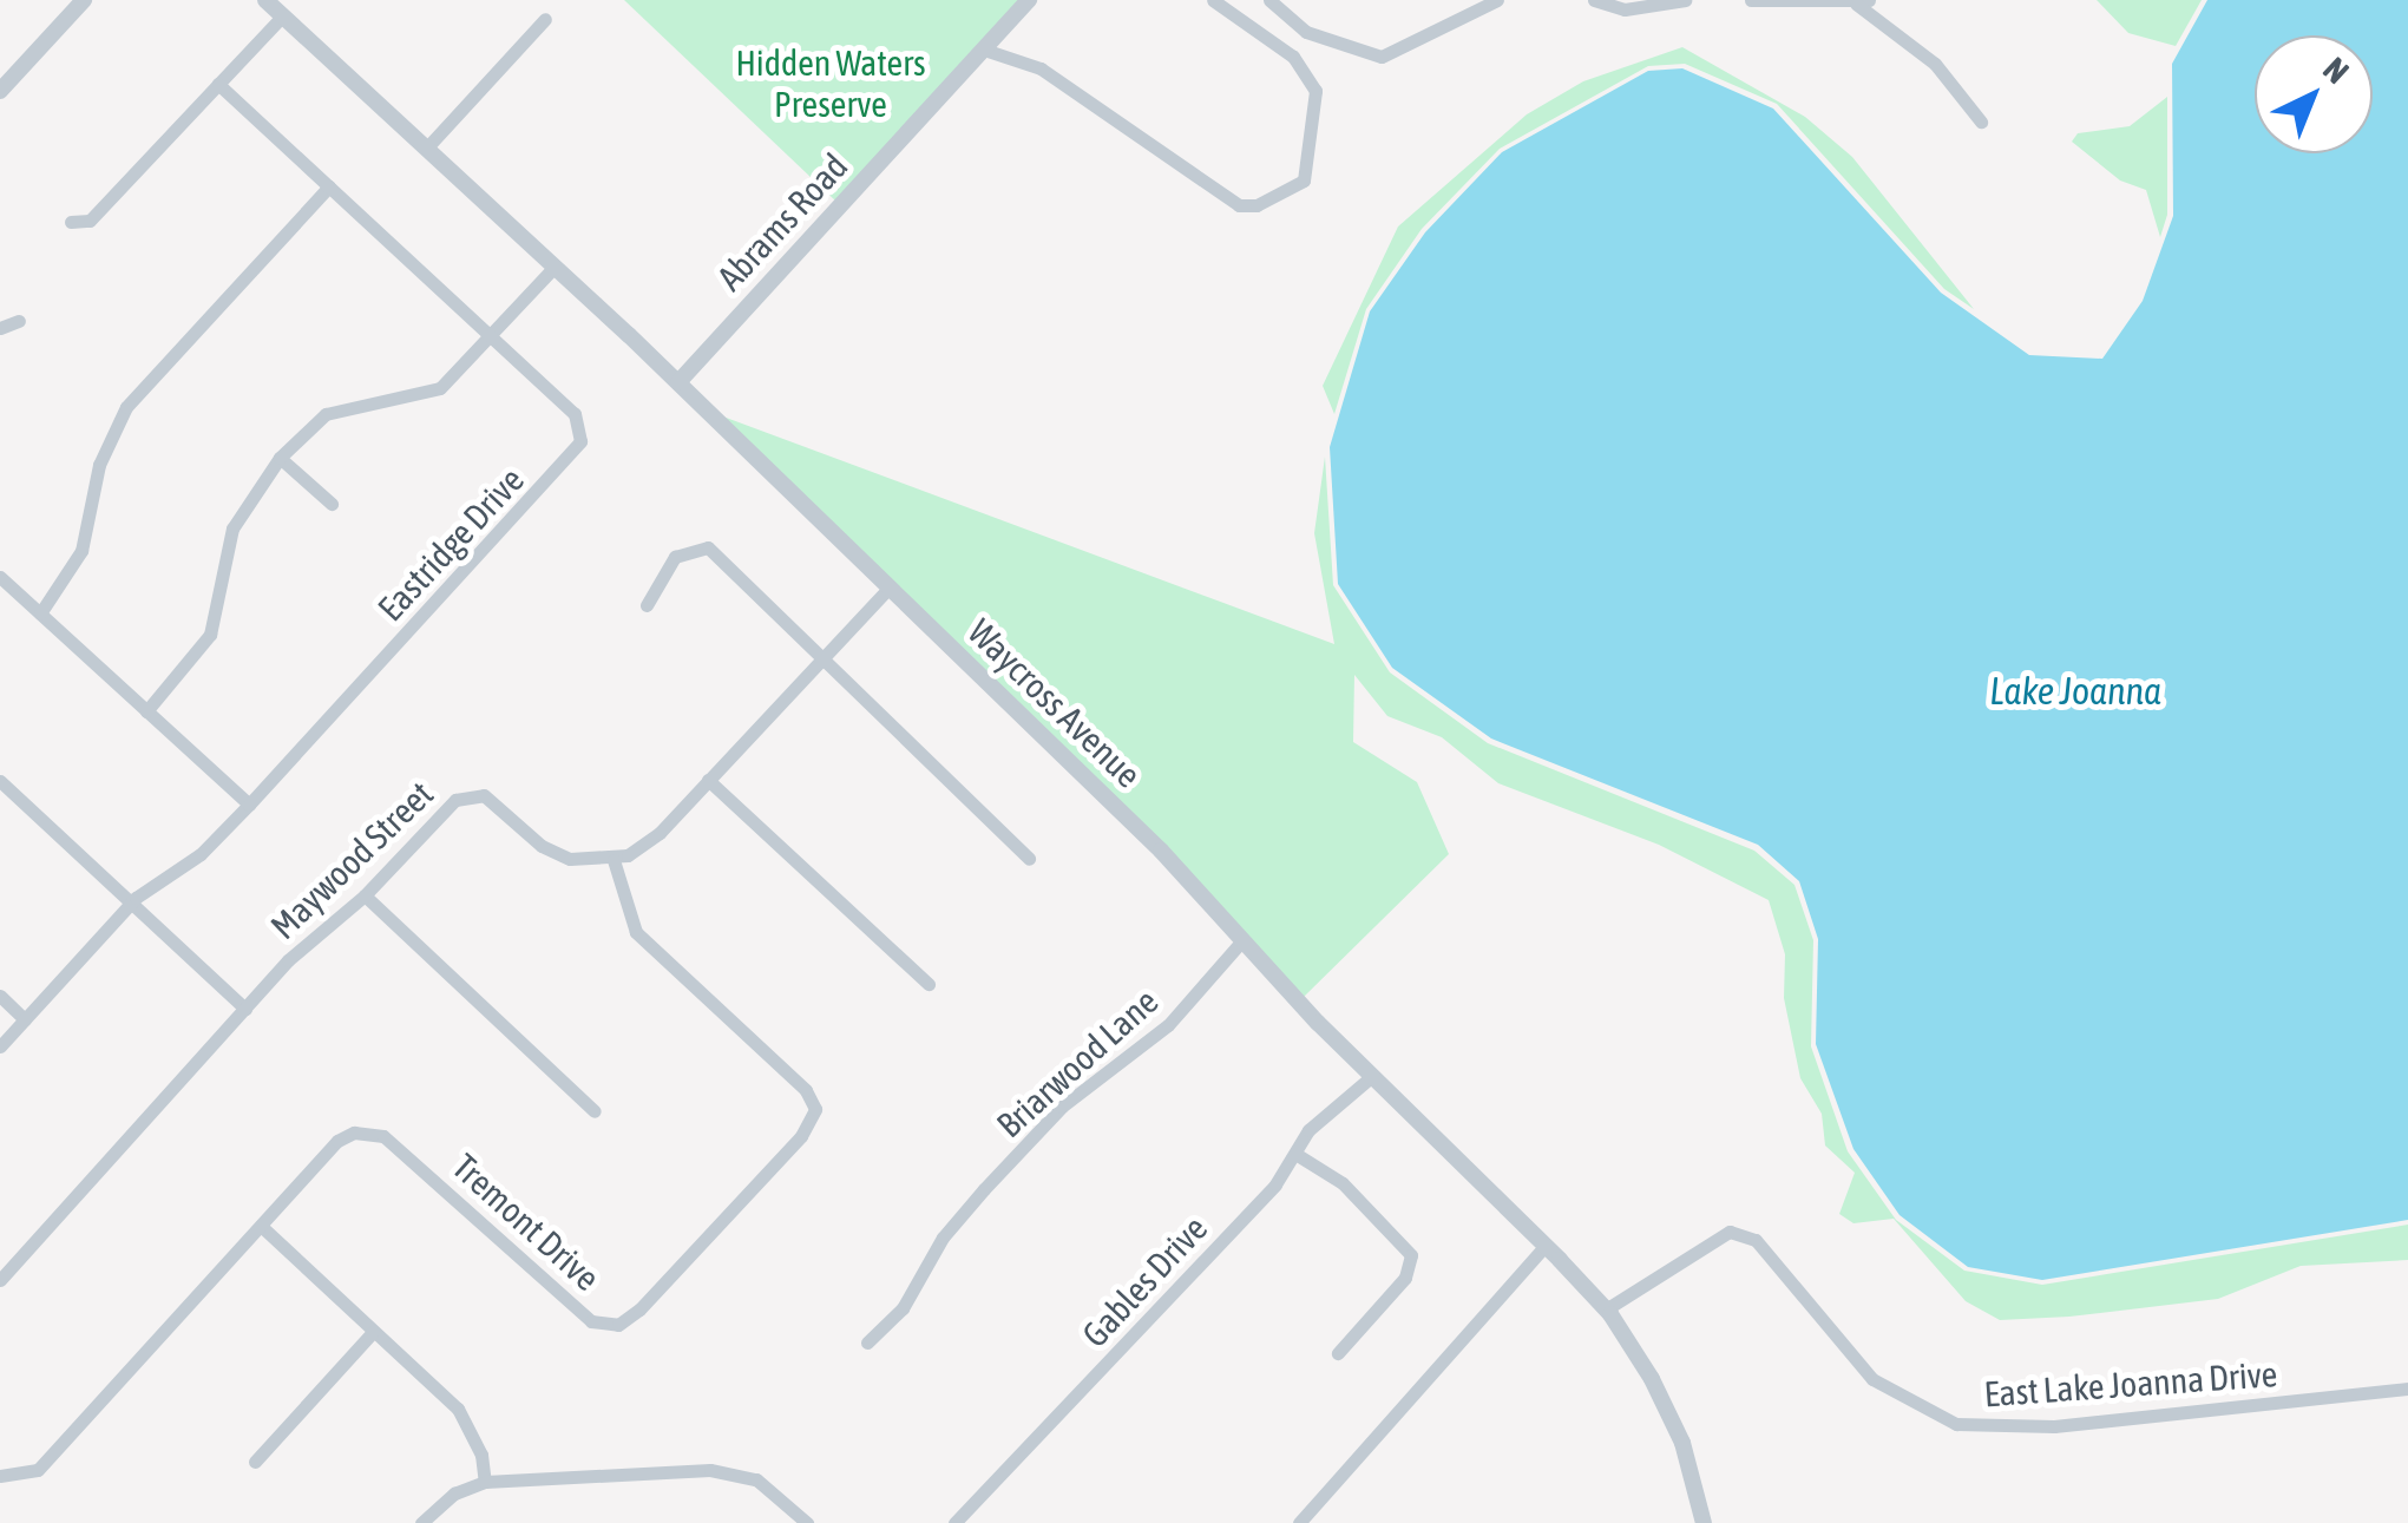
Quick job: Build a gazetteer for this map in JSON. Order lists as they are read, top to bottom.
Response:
{
  "streets": {
    "street": [
      "Abrams Road",
      "Eastridge Drive",
      "Waycross Avenue",
      "Maywood Street",
      "Briarwood Lane",
      "Tremont Drive",
      "Gables Drive",
      "East Lake Joanna Drive"
    ]
  },
  "crossings": [
    ["Abrams Road", "Waycross Avenue"],
    ["Waycross Avenue", "Briarwood Lane"],
    ["Waycross Avenue", "Gables Drive"],
    ["Waycross Avenue", "East Lake Joanna Drive"],
    ["Maywood Street", "Tremont Drive"]
  ],
  "water": ["Lake Joanna"],
  "parks": ["Hidden Waters Preserve"],
  "north": "top right"
}
